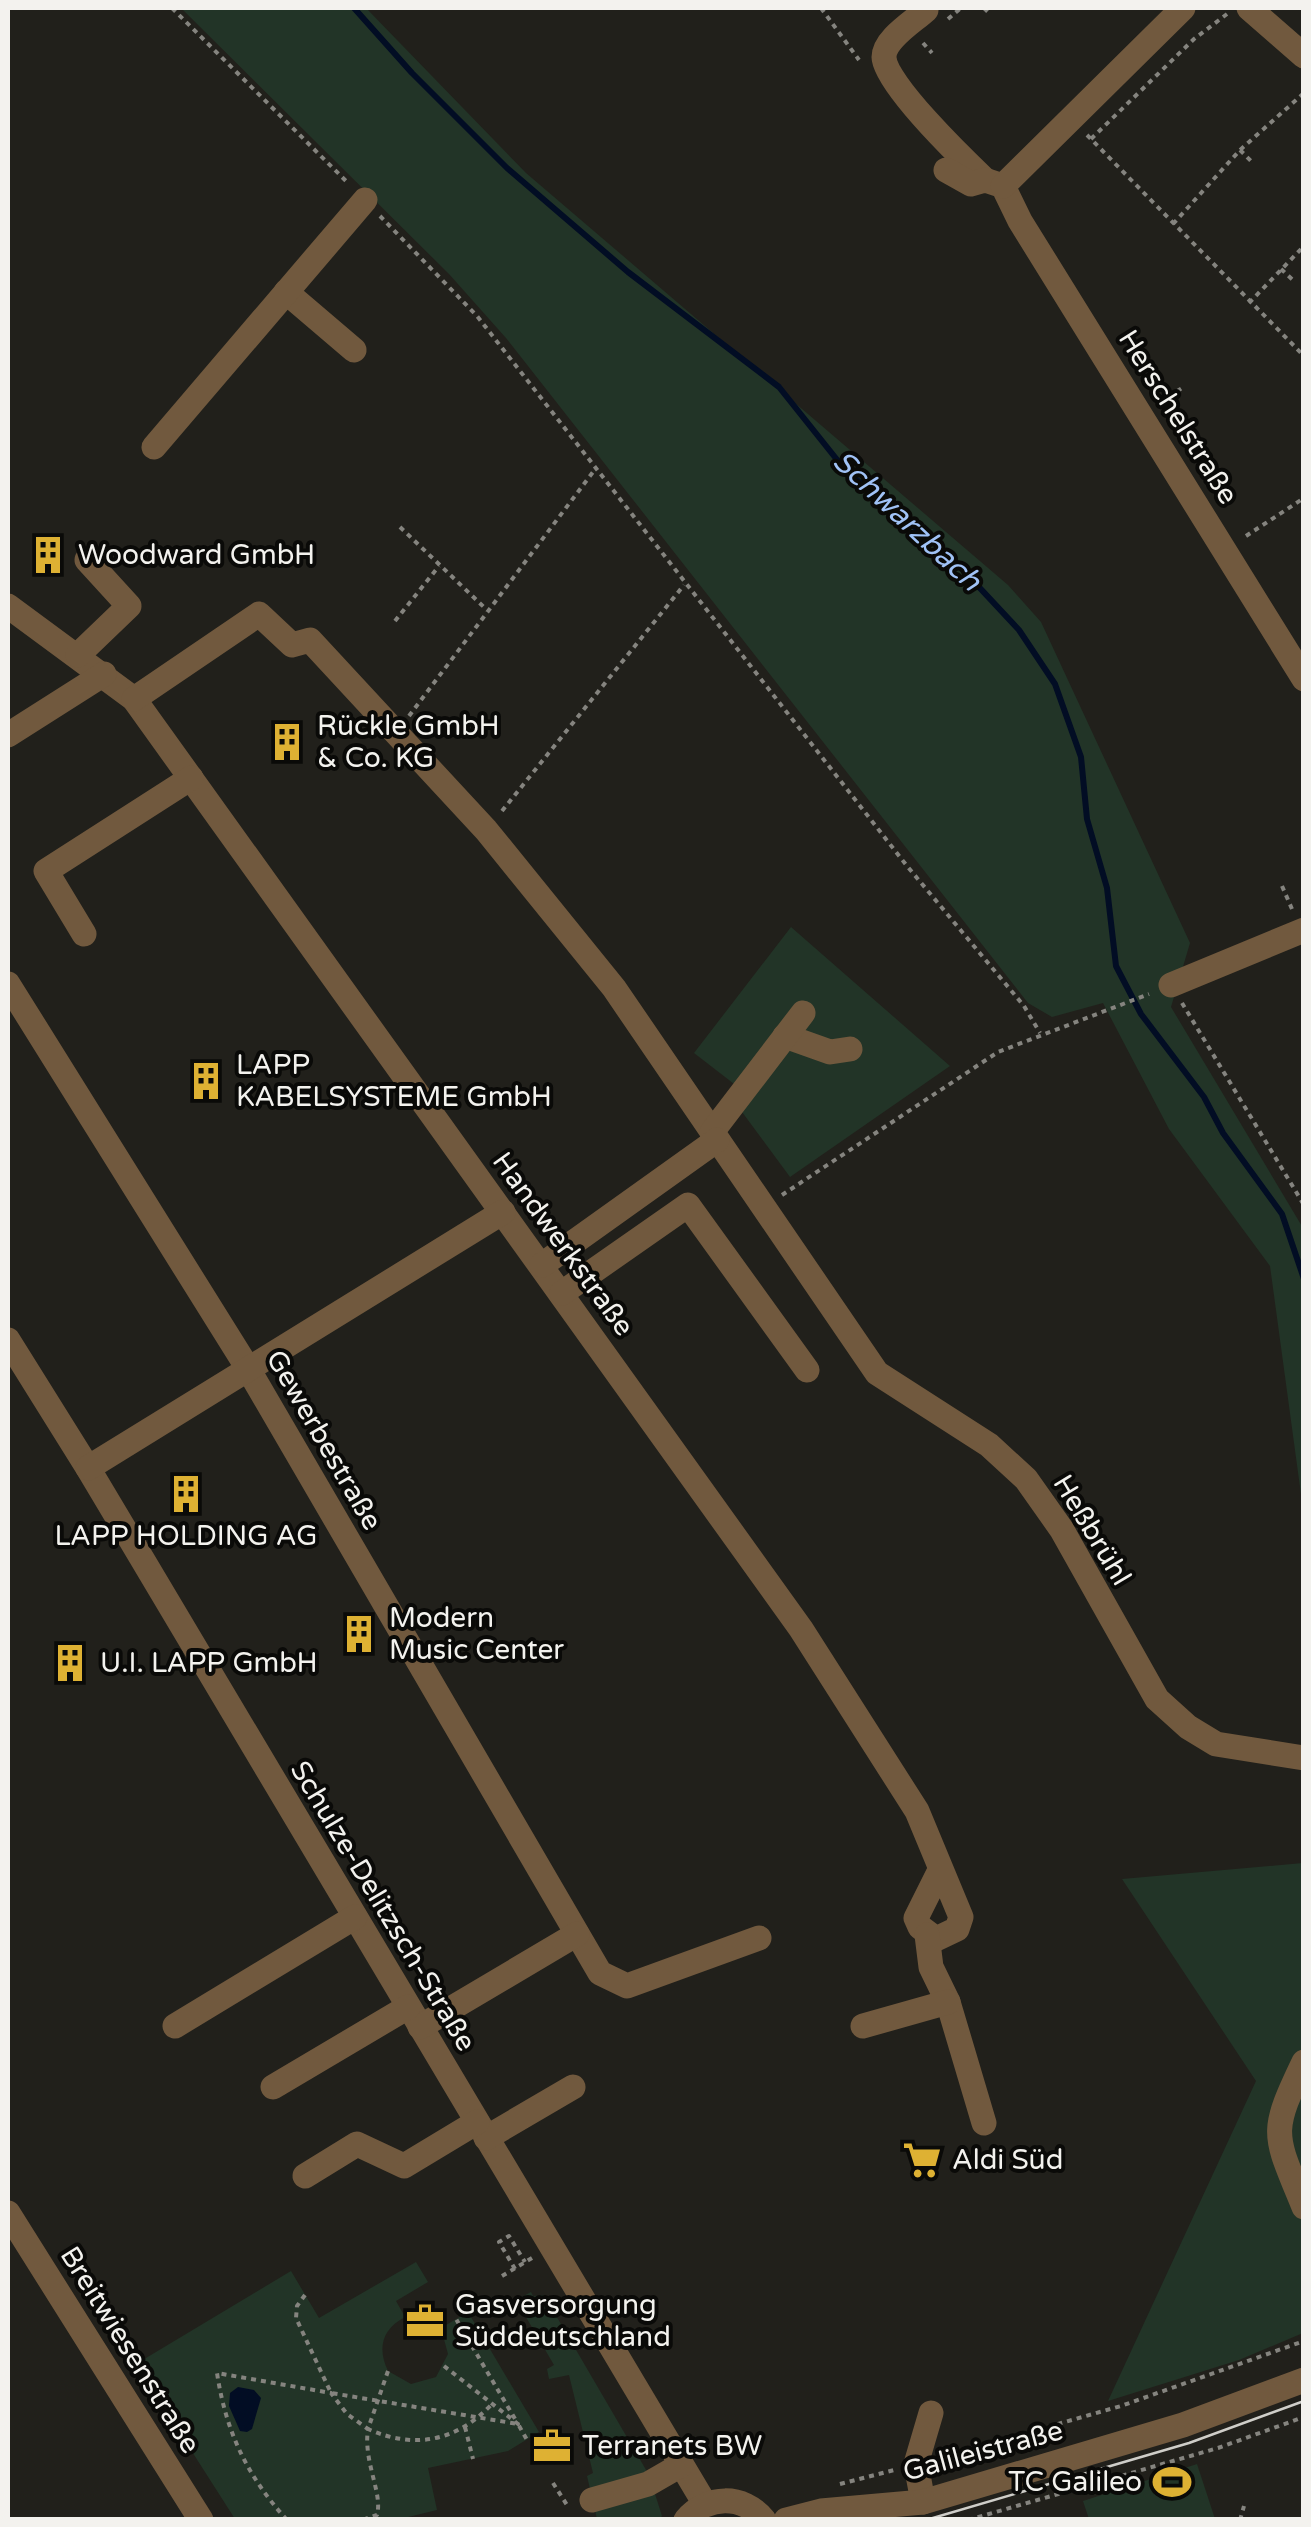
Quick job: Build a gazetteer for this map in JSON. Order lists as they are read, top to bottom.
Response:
{
  "streets": {
    "street": [
      "Herschelstraße",
      "Handwerkstraße",
      "Gewerbestraße",
      "Heßbrühl",
      "Schulze-Delitzsch-Straße",
      "Breitwiesenstraße",
      "Galileistraße"
    ]
  },
  "crossings": [
    ["Handwerkstraße", "Heßbrühl"]
  ],
  "water": ["Schwarzbach"],
  "places": {
    "building": [
      "Woodward GmbH",
      "Rückle GmbH & Co. KG",
      "LAPP KABELSYSTEME GmbH",
      "LAPP HOLDING AG",
      "Modern Music Center",
      "U.I. LAPP GmbH"
    ],
    "supermarket": ["Aldi Süd"],
    "office": ["Gasversorgung Süddeutschland", "Terranets BW"],
    "sports": ["TC Galileo"]
  }
}
